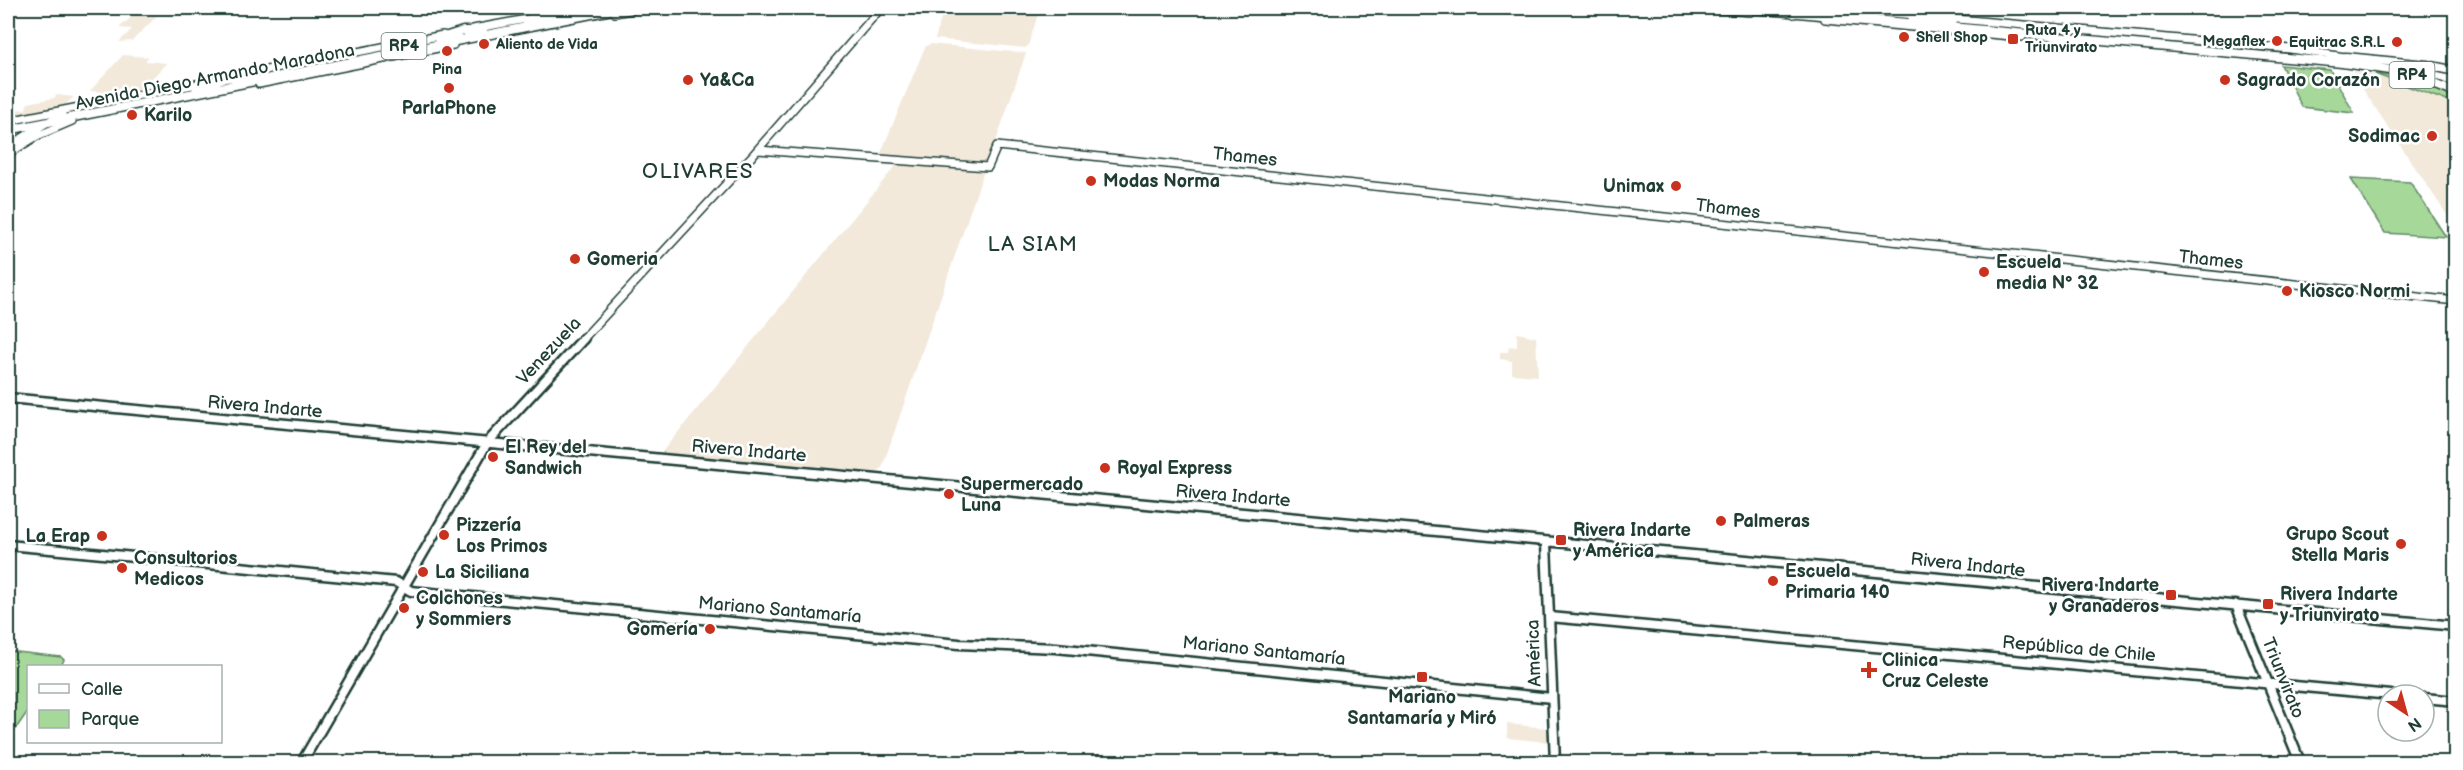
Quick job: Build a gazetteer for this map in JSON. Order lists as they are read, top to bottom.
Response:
{
  "streets": {
    "main road": ["RP4", "Avenida Diego Armando Maradona"],
    "street": [
      "Thames",
      "Venezuela",
      "Rivera Indarte",
      "Mariano Santamaría",
      "República de Chile",
      "América",
      "Triunvirato"
    ]
  },
  "crossings": [
    ["Thames", "Venezuela"],
    ["Venezuela", "Rivera Indarte"],
    ["Venezuela", "Mariano Santamaría"],
    ["Rivera Indarte", "América"],
    ["Rivera Indarte", "Triunvirato"],
    ["Mariano Santamaría", "América"],
    ["República de Chile", "América"],
    ["República de Chile", "Triunvirato"]
  ],
  "districts": ["OLIVARES", "LA SIAM"],
  "places": {
    "other": [
      "Shell Shop",
      "Megaflex",
      "Equitrac S.R.L",
      "Aliento de Vida",
      "Pina",
      "Ya&Ca",
      "Sagrado Corazón",
      "ParlaPhone",
      "Karilo",
      "Sodimac",
      "Modas Norma",
      "Unimax",
      "Gomeria",
      "Escuela media Nº 32",
      "Kiosco Normi",
      "El Rey del Sandwich",
      "Royal Express",
      "Supermercado Luna",
      "Palmeras",
      "Pizzería Los Primos",
      "La Erap",
      "Grupo Scout Stella Maris",
      "Consultorios Medicos",
      "La Siciliana",
      "Escuela Primaria 140",
      "Colchones y Sommiers",
      "Gomería"
    ],
    "transit": [
      "Ruta 4 y Triunvirato",
      "Rivera Indarte y América",
      "Rivera Indarte y Granaderos",
      "Rivera Indarte y Triunvirato",
      "Mariano Santamaría y Miró"
    ],
    "health": ["Clinica Cruz Celeste"]
  },
  "legend": ["Calle", "Parque"],
  "north": "bottom right"
}
